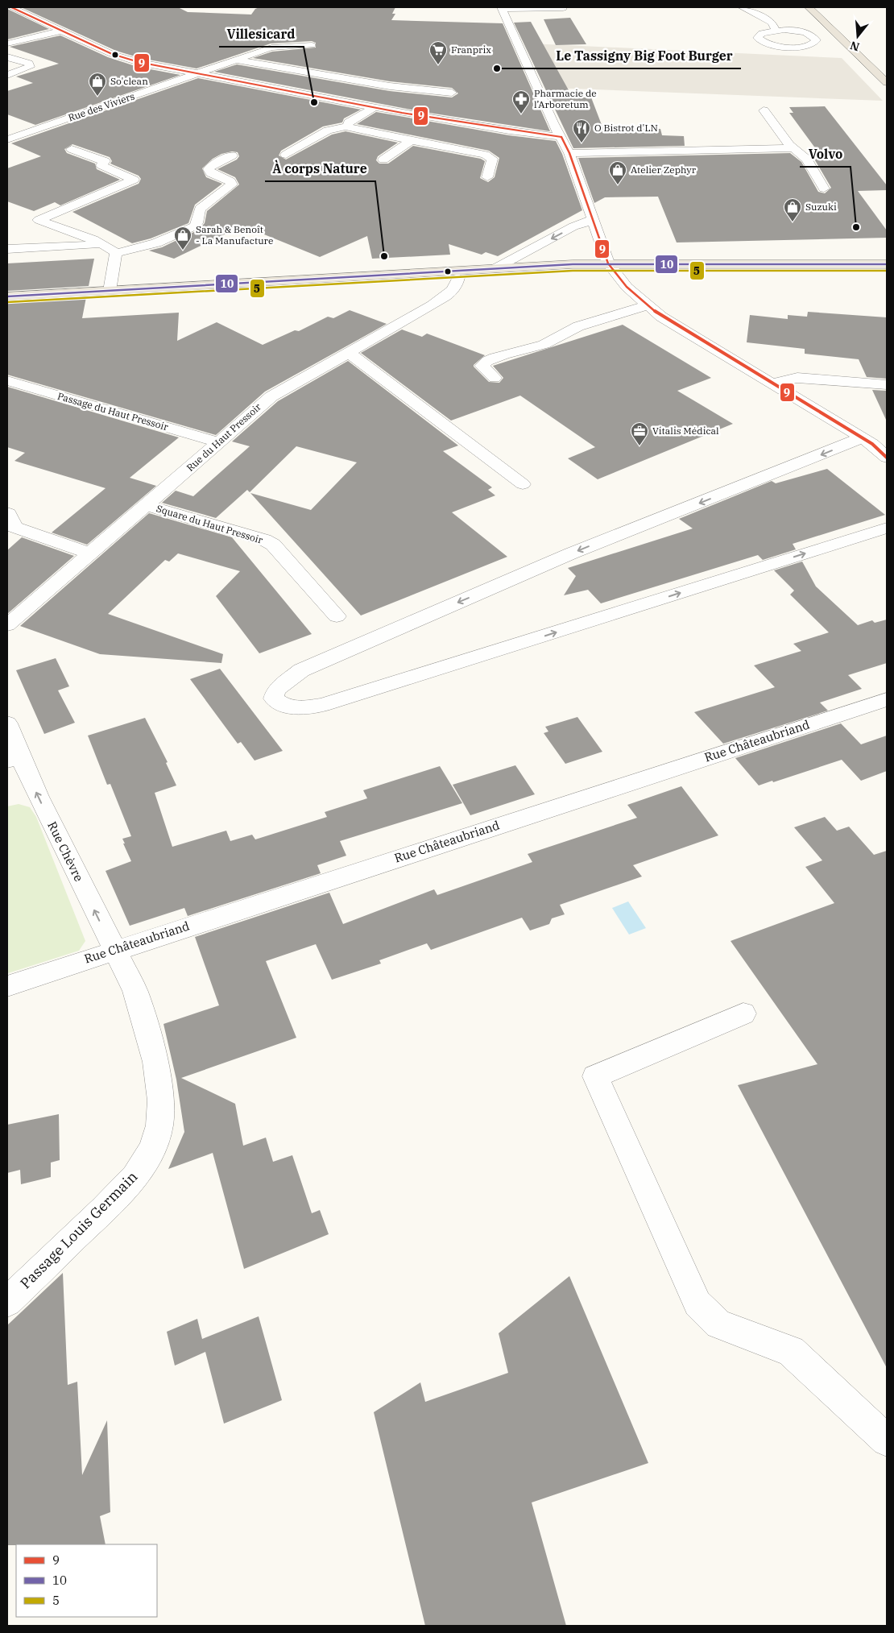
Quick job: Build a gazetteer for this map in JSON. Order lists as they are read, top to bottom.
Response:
{
  "streets": {
    "street": [
      "Rue des Viviers",
      "Passage du Haut Pressoir",
      "Rue du Haut Pressoir",
      "Square du Haut Pressoir",
      "Rue Châteaubriand",
      "Rue Chèvre",
      "Passage Louis Germain"
    ]
  },
  "crossings": [
    ["Passage du Haut Pressoir", "Rue du Haut Pressoir"],
    ["Rue du Haut Pressoir", "Square du Haut Pressoir"],
    ["Rue Châteaubriand", "Rue Chèvre"],
    ["Rue Châteaubriand", "Passage Louis Germain"],
    ["Rue Chèvre", "Passage Louis Germain"]
  ],
  "one_way": ["Rue Chèvre"],
  "places": {
    "supermarket": ["Franprix"],
    "other": [
      "Le Tassigny Big Foot Burger",
      "Villesicard",
      "Volvo",
      "À corps Nature"
    ],
    "shop": [
      "So'clean",
      "Atelier Zephyr",
      "Suzuki",
      "Sarah & Benoît - La Manufacture"
    ],
    "pharmacy": ["Pharmacie de l’Arboretum"],
    "restaurant": ["O Bistrot d'LN"],
    "office": ["Vitalis Médical"]
  },
  "lines": ["transit line 9", "transit line 10", "transit line 5"],
  "legend": ["9", "10", "5"],
  "north": "bottom"
}
